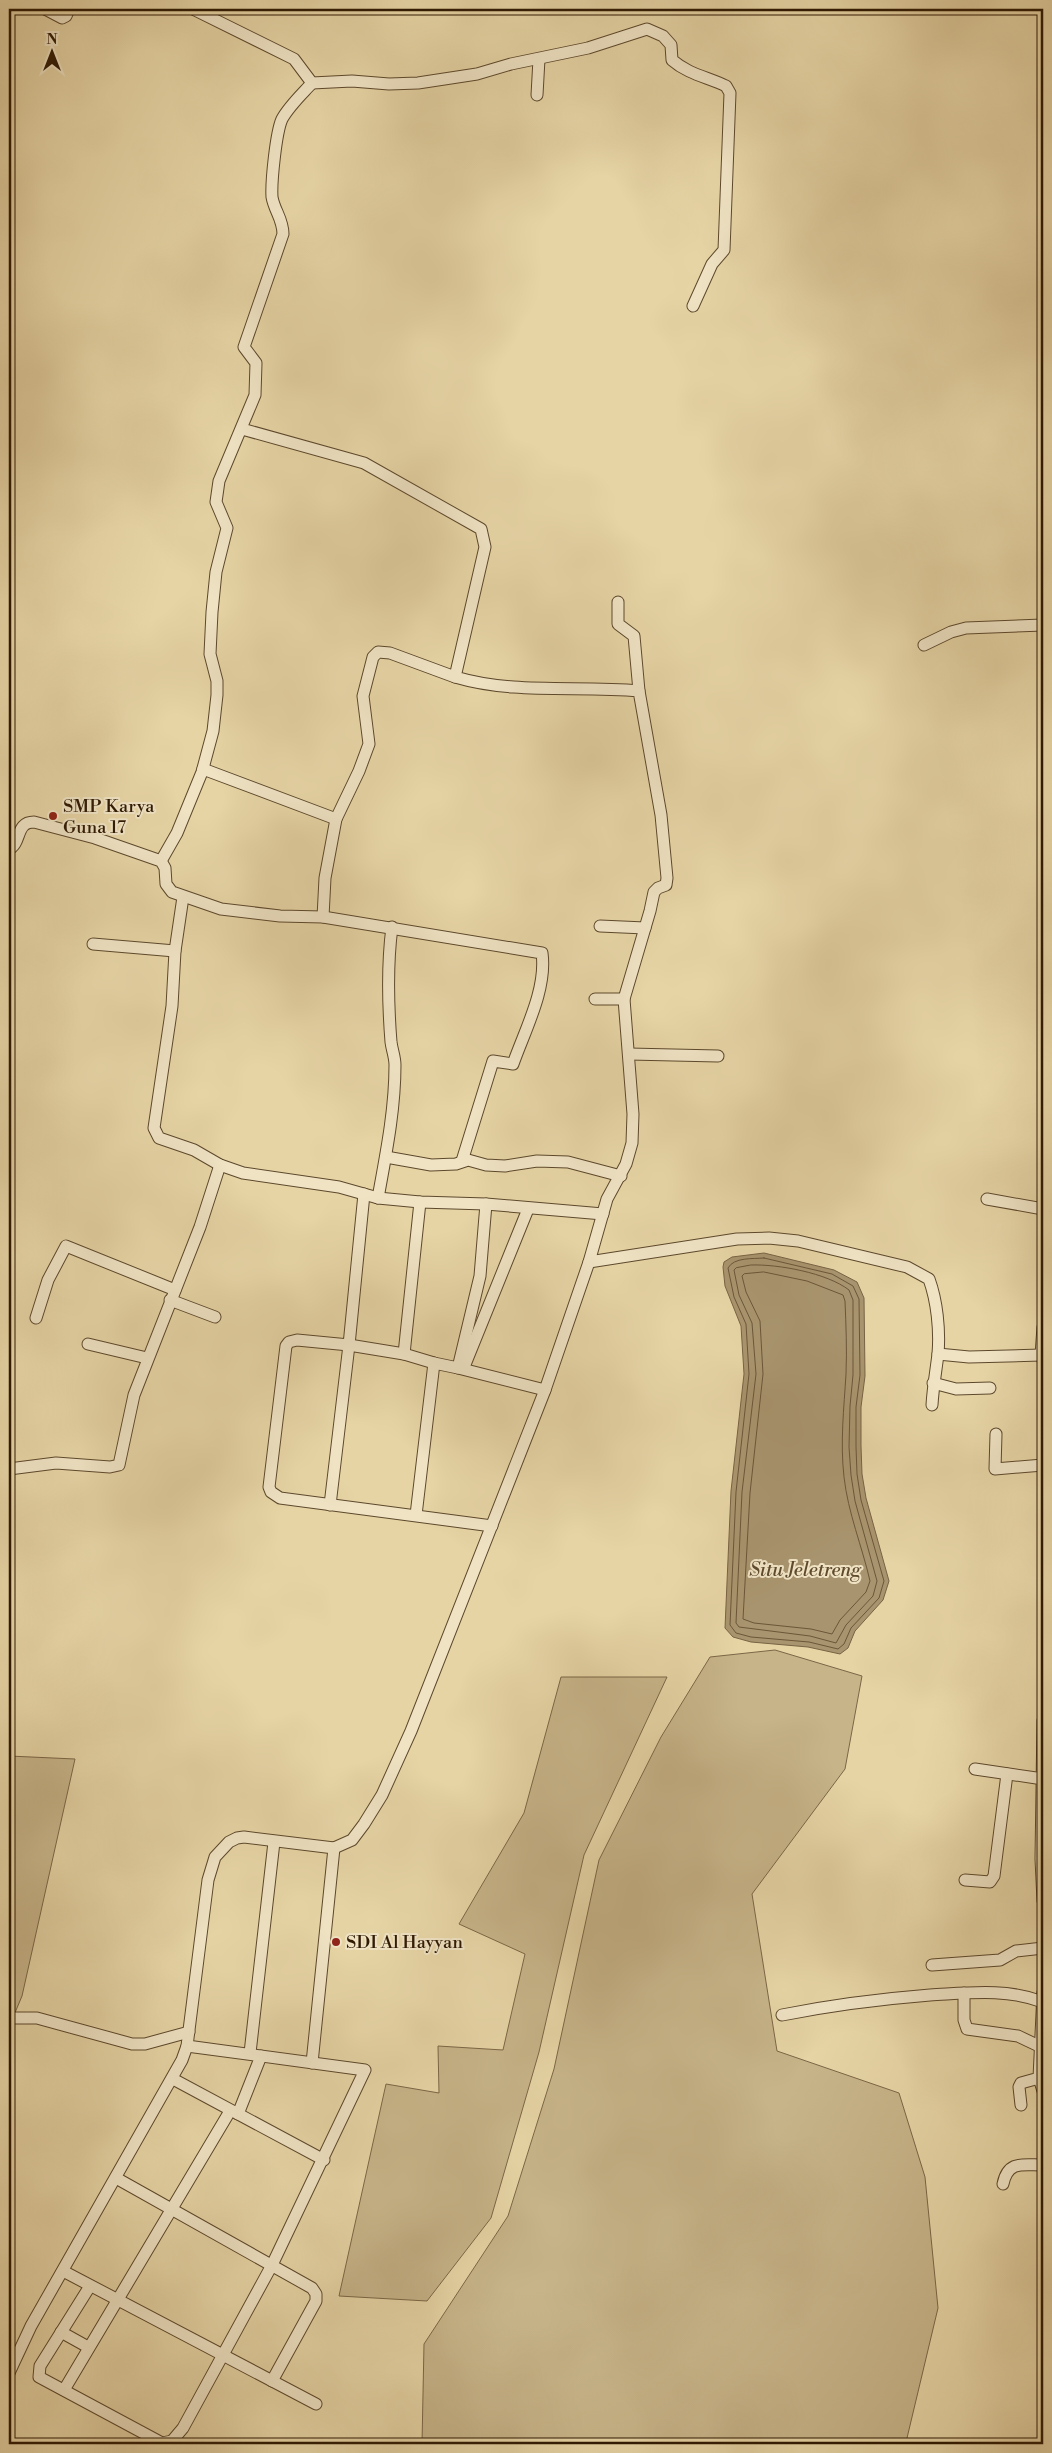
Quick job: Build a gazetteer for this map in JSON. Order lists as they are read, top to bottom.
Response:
{
  "water": ["Situ Jeletreng"],
  "places": ["SMP Karya Guna 17", "SDI Al Hayyan"],
  "north": "top"
}
